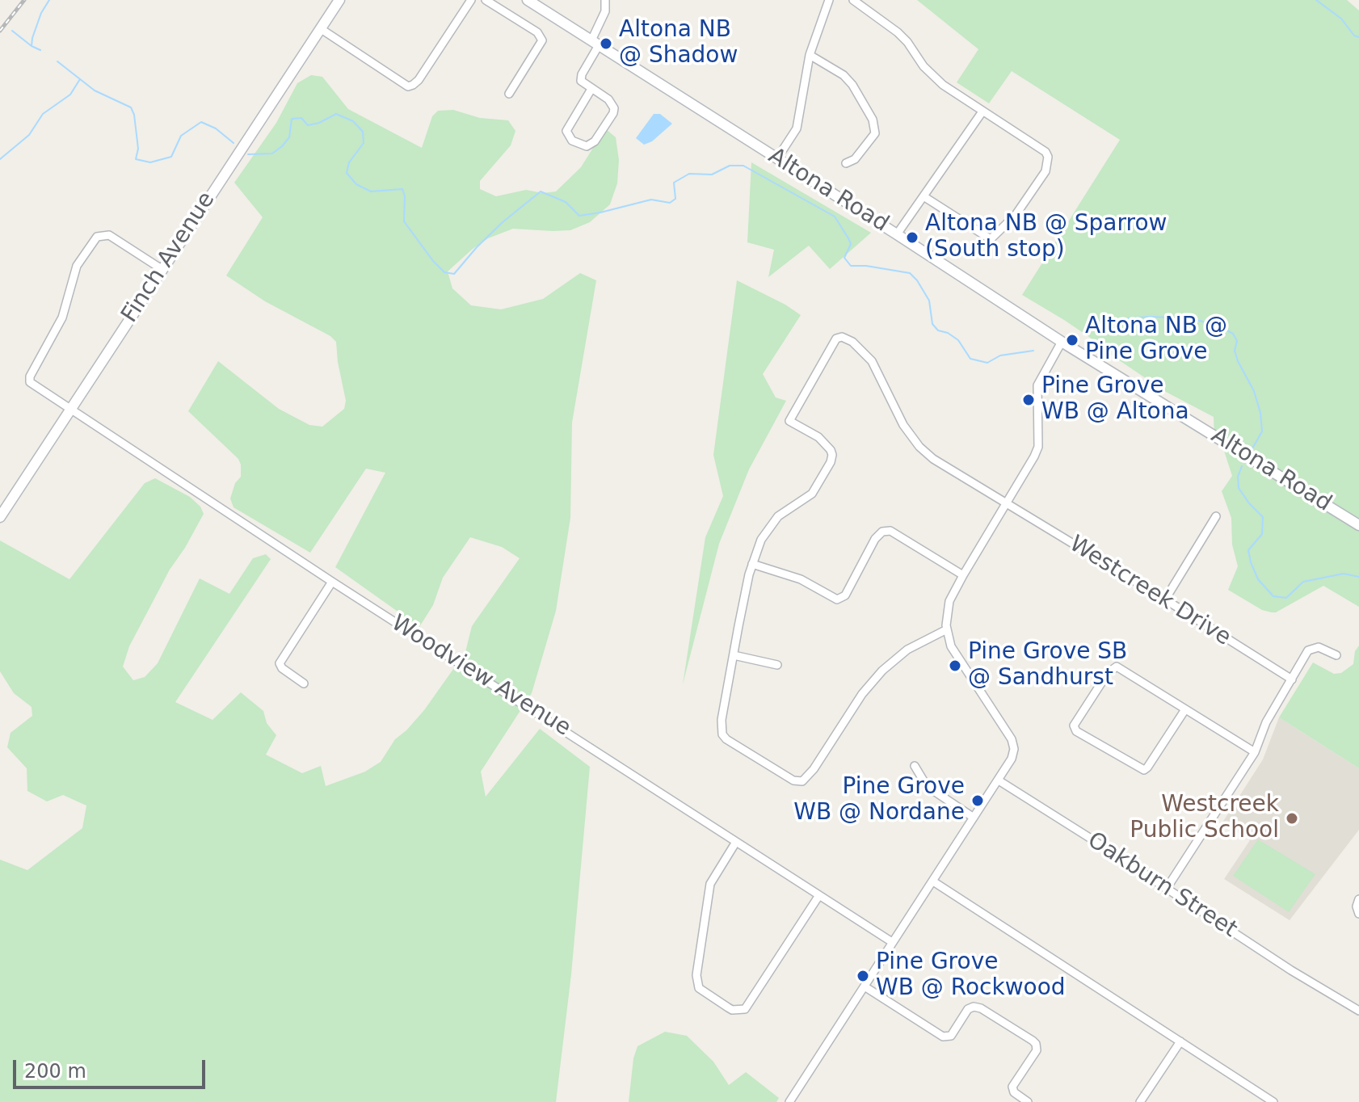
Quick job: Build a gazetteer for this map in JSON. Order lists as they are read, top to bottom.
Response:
{
  "streets": {
    "main road": ["Altona Road", "Finch Avenue"],
    "street": ["Westcreek Drive", "Woodview Avenue", "Oakburn Street"]
  },
  "crossings": [
    ["Finch Avenue", "Woodview Avenue"]
  ],
  "places": [
    "Altona NB @ Shadow",
    "Altona NB @ Sparrow (South stop)",
    "Altona NB @ Pine Grove",
    "Pine Grove WB @ Altona",
    "Pine Grove SB @ Sandhurst",
    "Pine Grove WB @ Nordane",
    "Westcreek Public School",
    "Pine Grove WB @ Rockwood"
  ],
  "scale_bar": "200 m"
}
